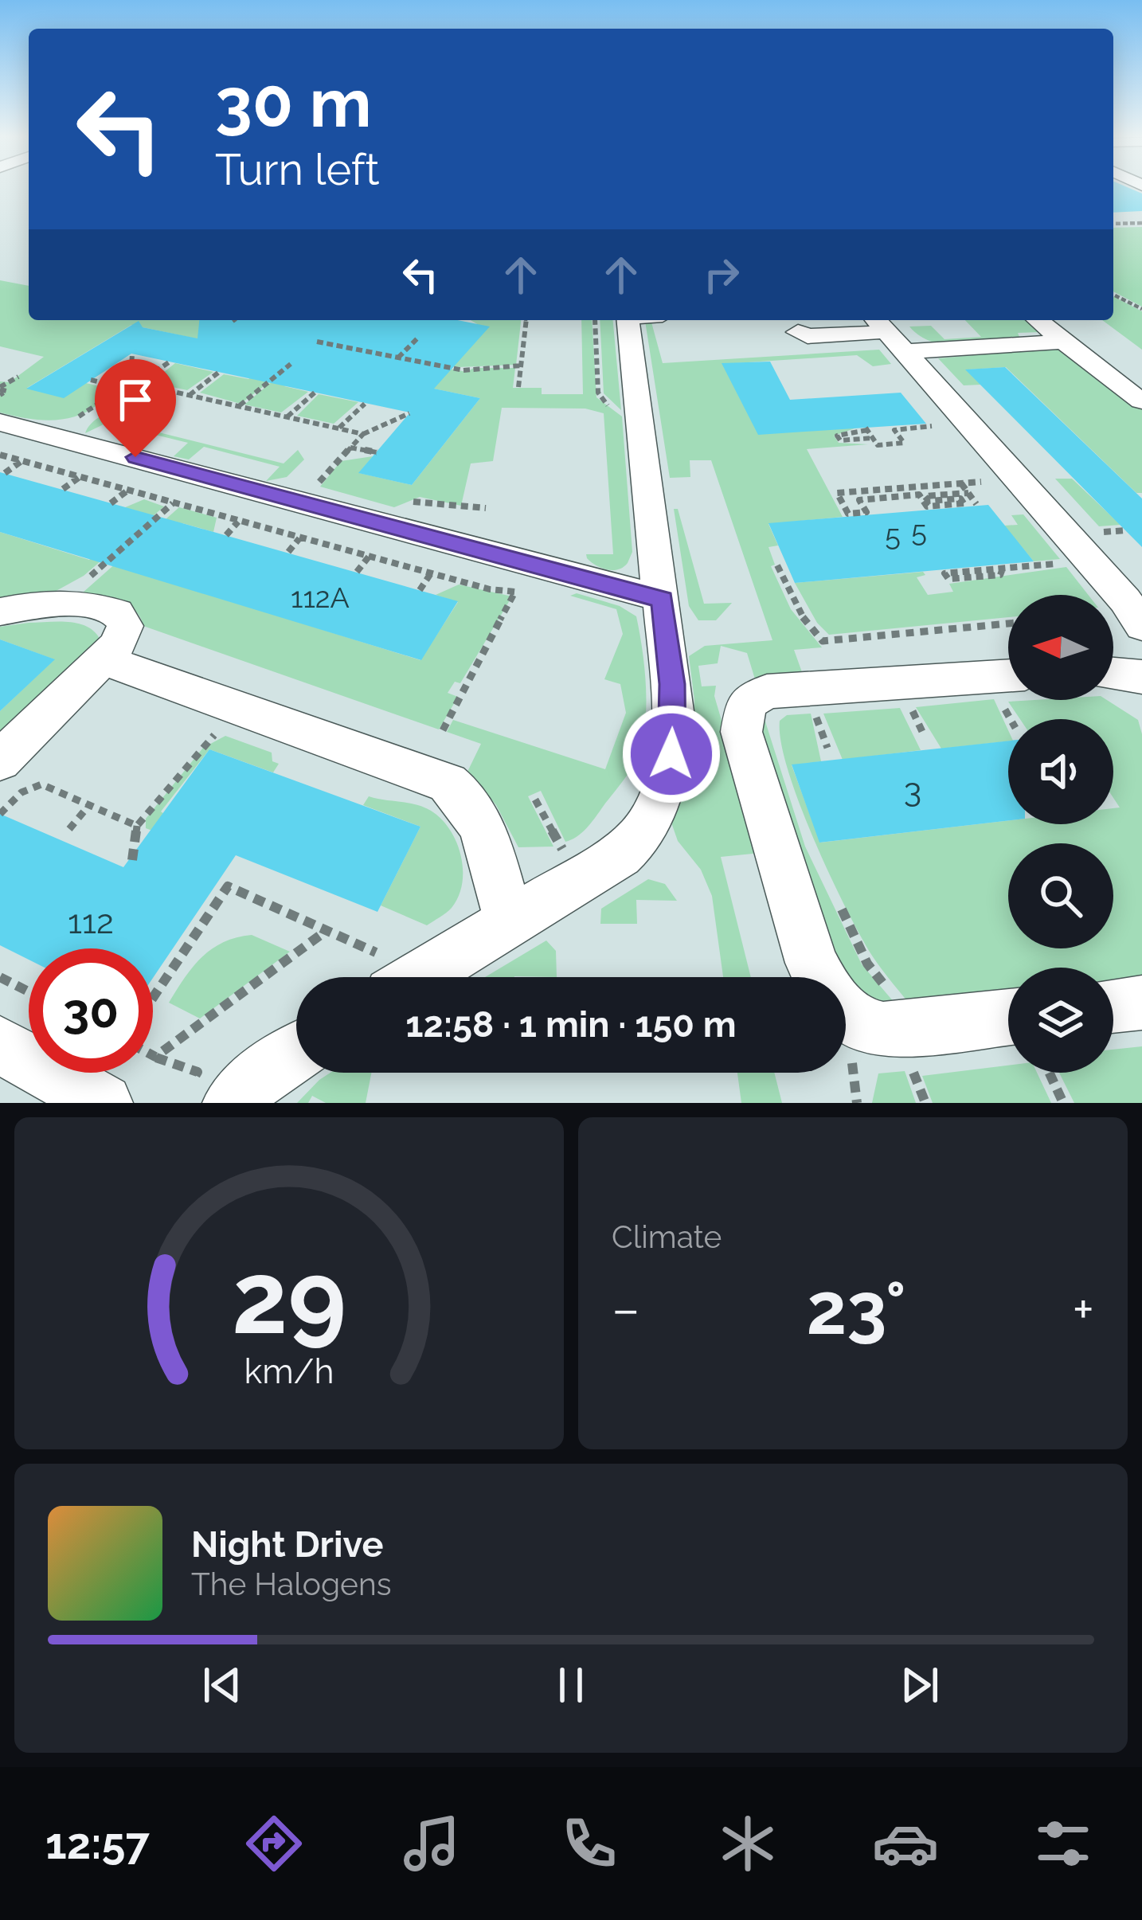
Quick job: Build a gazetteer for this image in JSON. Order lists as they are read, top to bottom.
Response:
{
  "house_numbers": [
    "5",
    "5",
    "112A",
    "3",
    "112"
  ],
  "north": "left",
  "page": {
    "turn": ["30 m", "Turn left"],
    "limit": "30",
    "trip": "12:58 · 1 min · 150 m",
    "tile": "Climate",
    "heat": ["−", "23°", "+"],
    "song": ["Night Drive", "The Halogens"],
    "tabs": "12:57",
    "gauge": ["29", "km/h"]
  }
}
